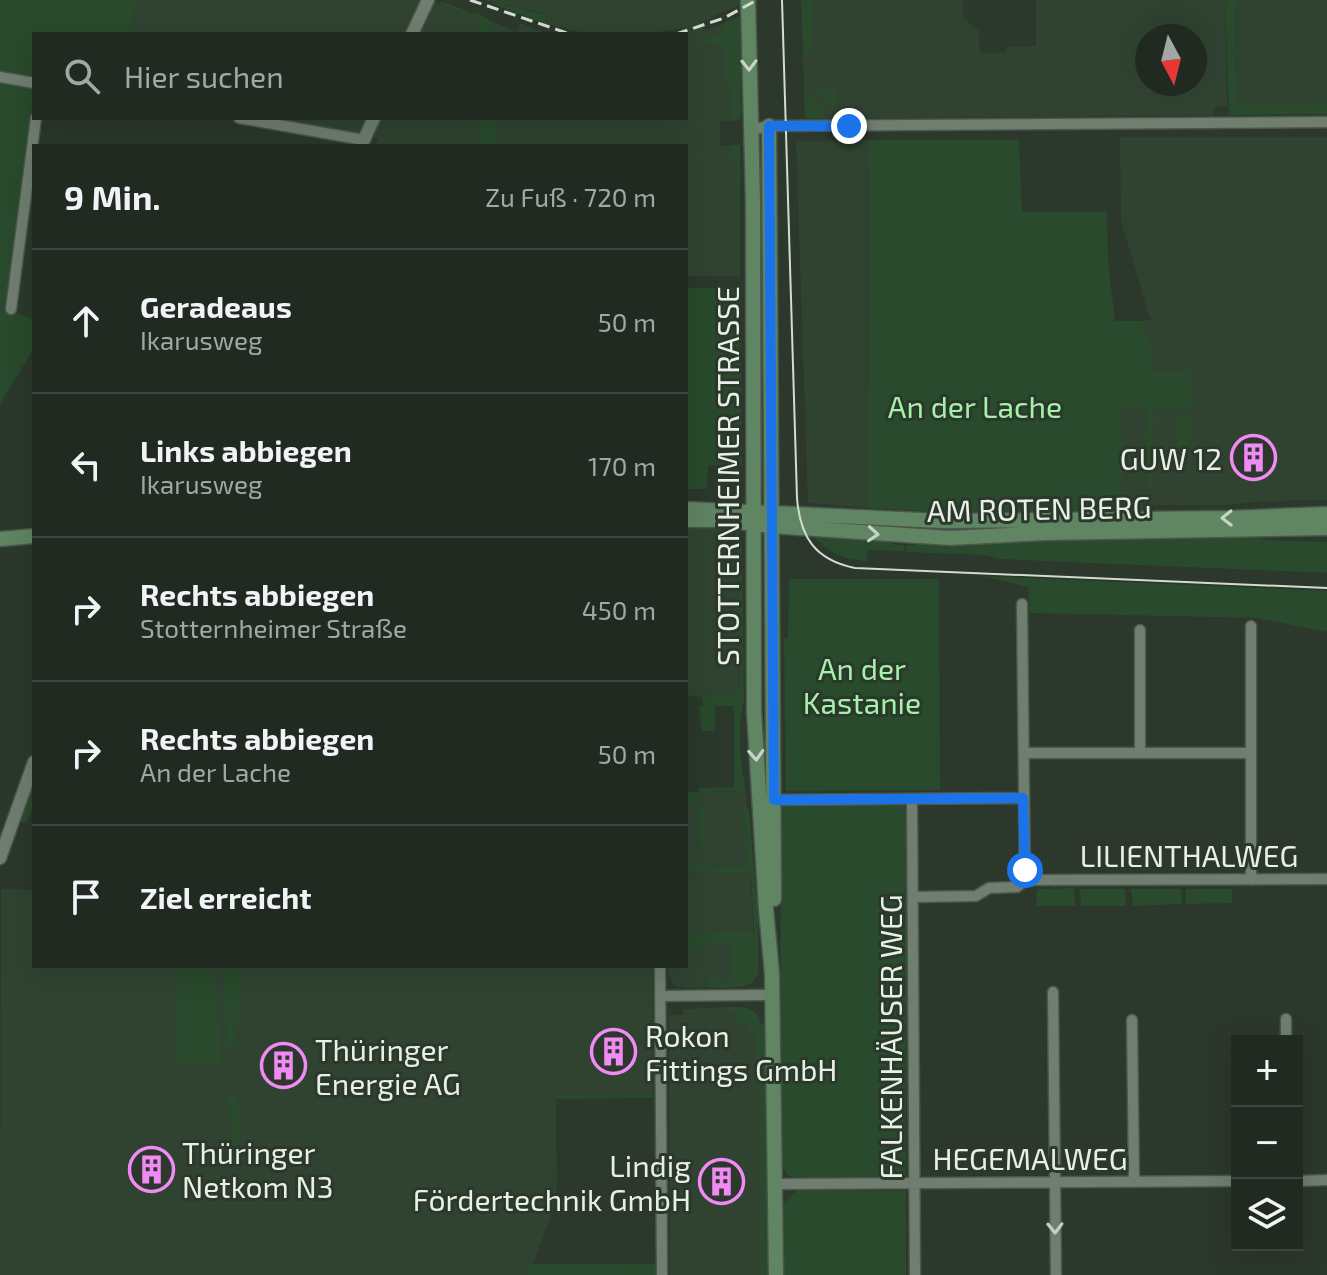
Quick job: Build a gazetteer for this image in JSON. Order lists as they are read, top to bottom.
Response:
{
  "streets": {
    "main road": ["STOTTERNHEIMER STRASSE", "AM ROTEN BERG"],
    "street": ["LILIENTHALWEG", "FALKENHÄUSER WEG", "HEGEMALWEG"]
  },
  "crossings": [
    ["STOTTERNHEIMER STRASSE", "AM ROTEN BERG"],
    ["STOTTERNHEIMER STRASSE", "HEGEMALWEG"],
    ["LILIENTHALWEG", "FALKENHÄUSER WEG"],
    ["FALKENHÄUSER WEG", "HEGEMALWEG"]
  ],
  "parks": ["An der Lache", "An der Kastanie"],
  "places": {
    "building": [
      "GUW 12",
      "Rokon Fittings GmbH",
      "Thüringer Energie AG",
      "Thüringer Netkom N3",
      "Lindig Fördertechnik GmbH"
    ]
  },
  "north": "bottom",
  "page": {
    "search": "Hier suchen",
    "heading": ["9 Min.", "Zu Fuß · 720 m"],
    "list": [
      ["Geradeaus", "Ikarusweg", "50 m"],
      ["Links abbiegen", "Ikarusweg", "170 m"],
      ["Rechts abbiegen", "Stotternheimer Straße", "450 m"],
      ["Rechts abbiegen", "An der Lache", "50 m"],
      "Ziel erreicht"
    ],
    "map_buttons": ["+", "−"]
  }
}
